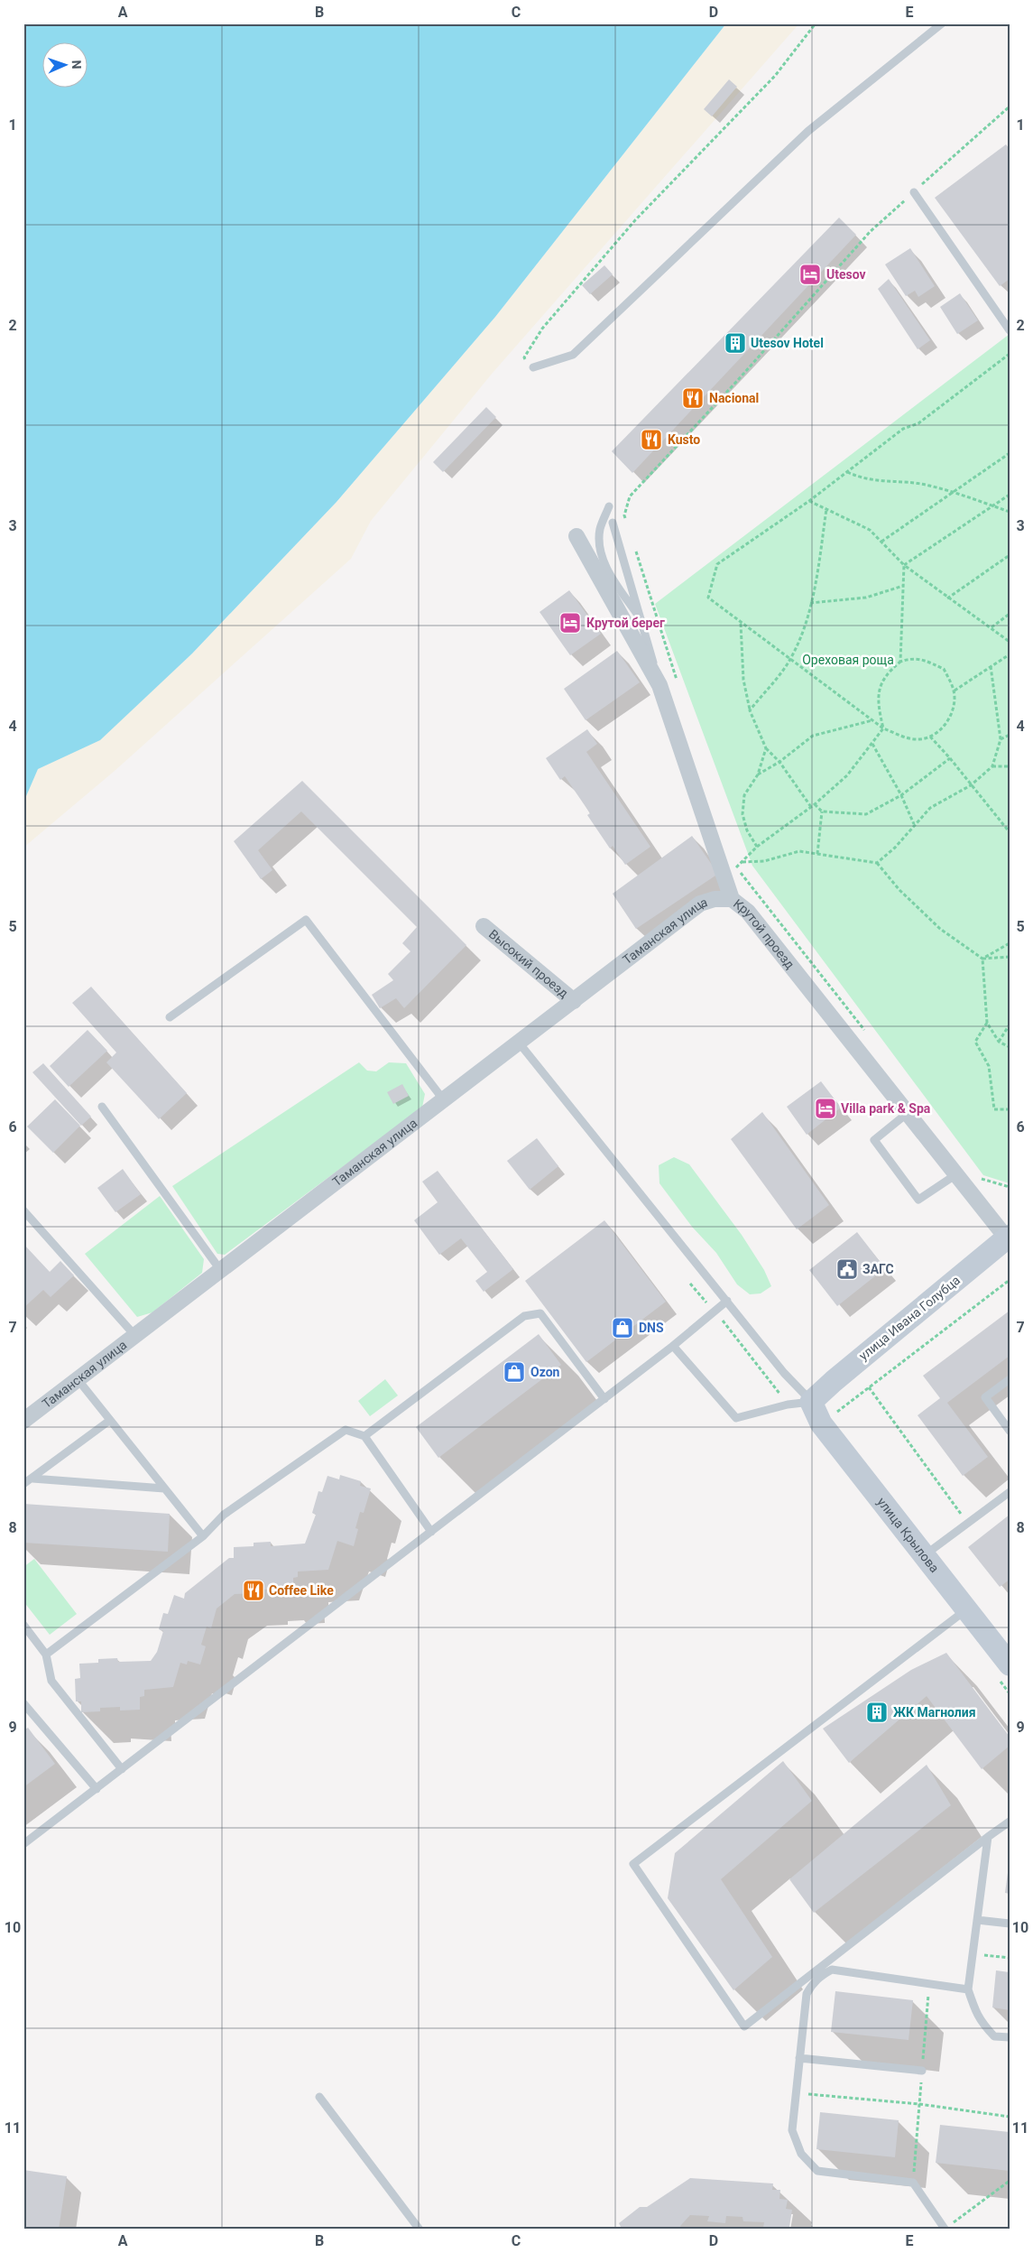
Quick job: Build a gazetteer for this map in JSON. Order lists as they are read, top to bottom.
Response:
{
  "streets": {
    "street": [
      "Таманская улица",
      "Крутой проезд",
      "Высокий проезд",
      "улица Ивана Голубца",
      "улица Крылова"
    ]
  },
  "crossings": [
    ["Таманская улица", "Крутой проезд"],
    ["Таманская улица", "Высокий проезд"],
    ["Крутой проезд", "улица Ивана Голубца"],
    ["улица Ивана Голубца", "улица Крылова"]
  ],
  "parks": ["Ореховая роща"],
  "places": {
    "hotel": ["Utesov", "Крутой берег", "Villa park & Spa"],
    "building": ["Utesov Hotel", "ЖК Магнолия"],
    "restaurant": ["Nacional", "Kusto", "Coffee Like"],
    "public building": ["ЗАГС"],
    "shop": ["DNS", "Ozon"]
  },
  "north": "right",
  "grid": {
    "columns": [
      "A",
      "B",
      "C",
      "D",
      "E"
    ],
    "rows": [
      "1",
      "2",
      "3",
      "4",
      "5",
      "6",
      "7",
      "8",
      "9",
      "10",
      "11"
    ]
  }
}
